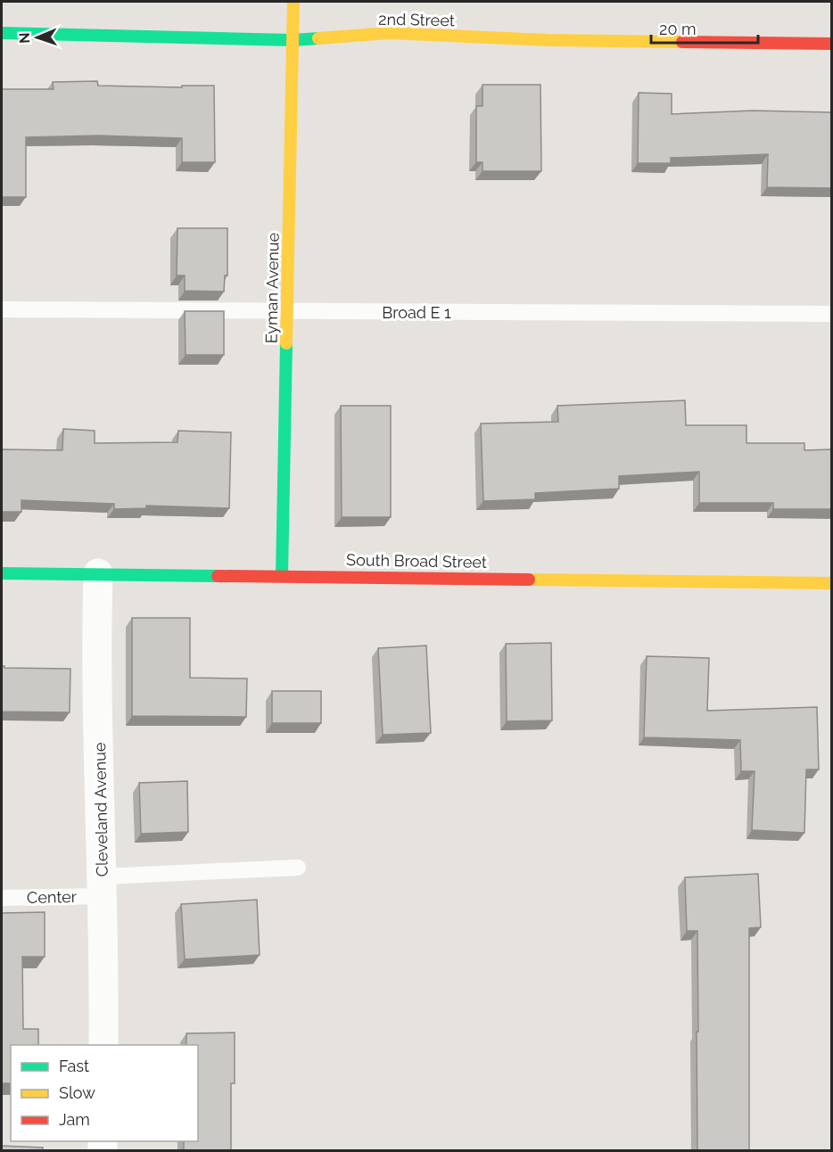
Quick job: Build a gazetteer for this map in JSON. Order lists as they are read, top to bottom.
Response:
{
  "streets": {
    "street": [
      "2nd Street",
      "Eyman Avenue",
      "South Broad Street",
      "Cleveland Avenue"
    ],
    "lane": ["Broad E 1", "Center"]
  },
  "crossings": [
    ["2nd Street", "Eyman Avenue"],
    ["Eyman Avenue", "Broad E 1"],
    ["Eyman Avenue", "South Broad Street"],
    ["South Broad Street", "Cleveland Avenue"],
    ["Cleveland Avenue", "Center"]
  ],
  "legend": ["Fast", "Slow", "Jam"],
  "scale_bar": "20 m",
  "north": "left"
}
